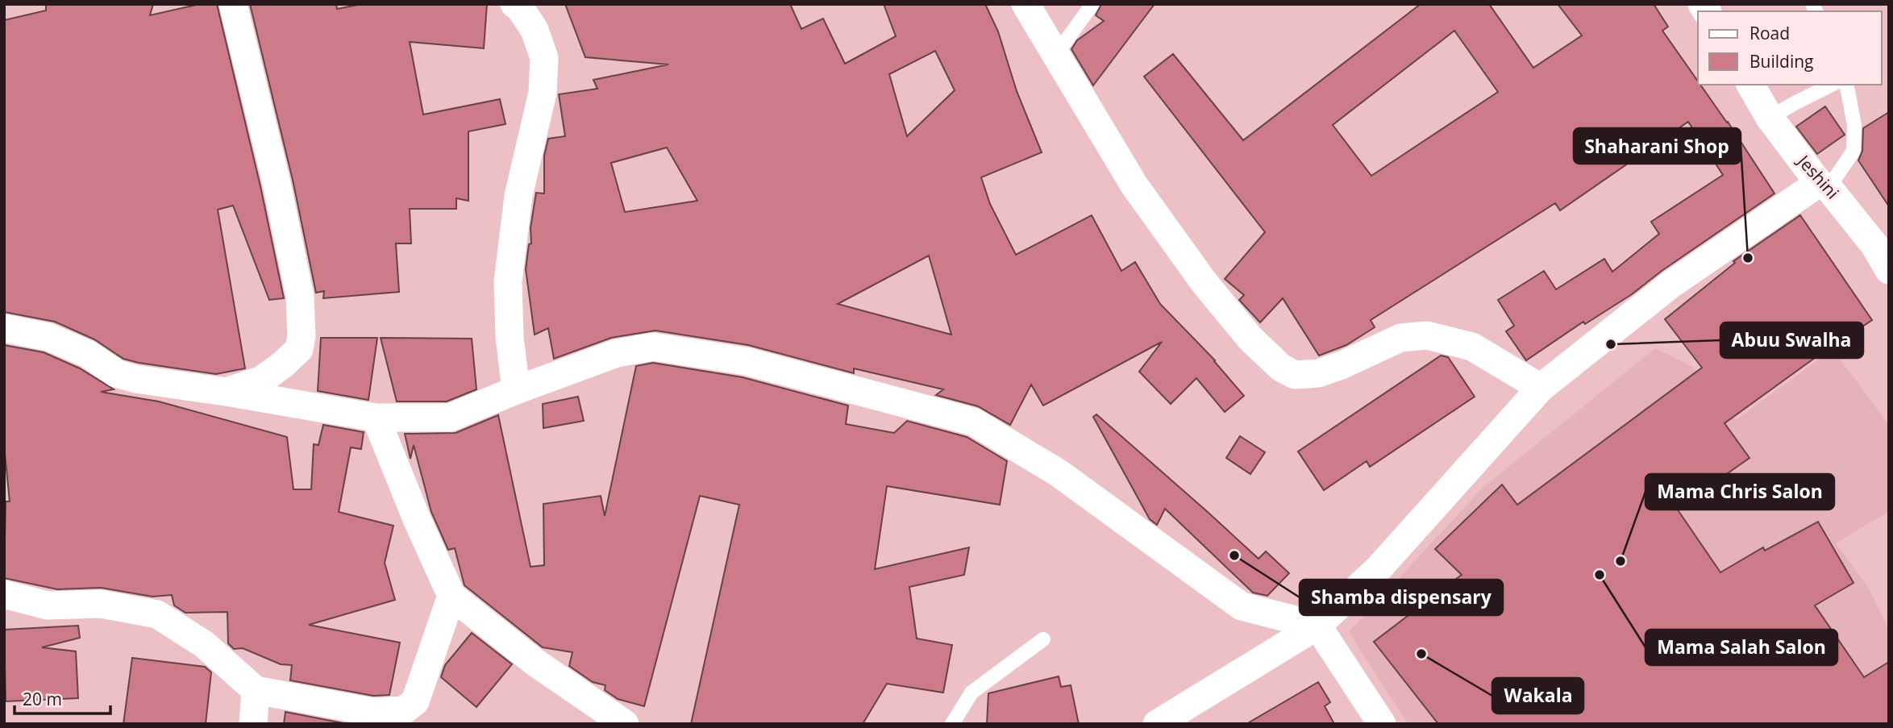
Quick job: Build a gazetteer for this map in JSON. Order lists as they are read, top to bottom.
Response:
{
  "streets": {
    "street": ["Jeshini"]
  },
  "places": [
    "Shaharani Shop",
    "Abuu Swalha",
    "Shamba dispensary",
    "Mama Chris Salon",
    "Mama Salah Salon",
    "Wakala"
  ],
  "legend": ["Road", "Building"],
  "scale_bar": "20 m"
}
